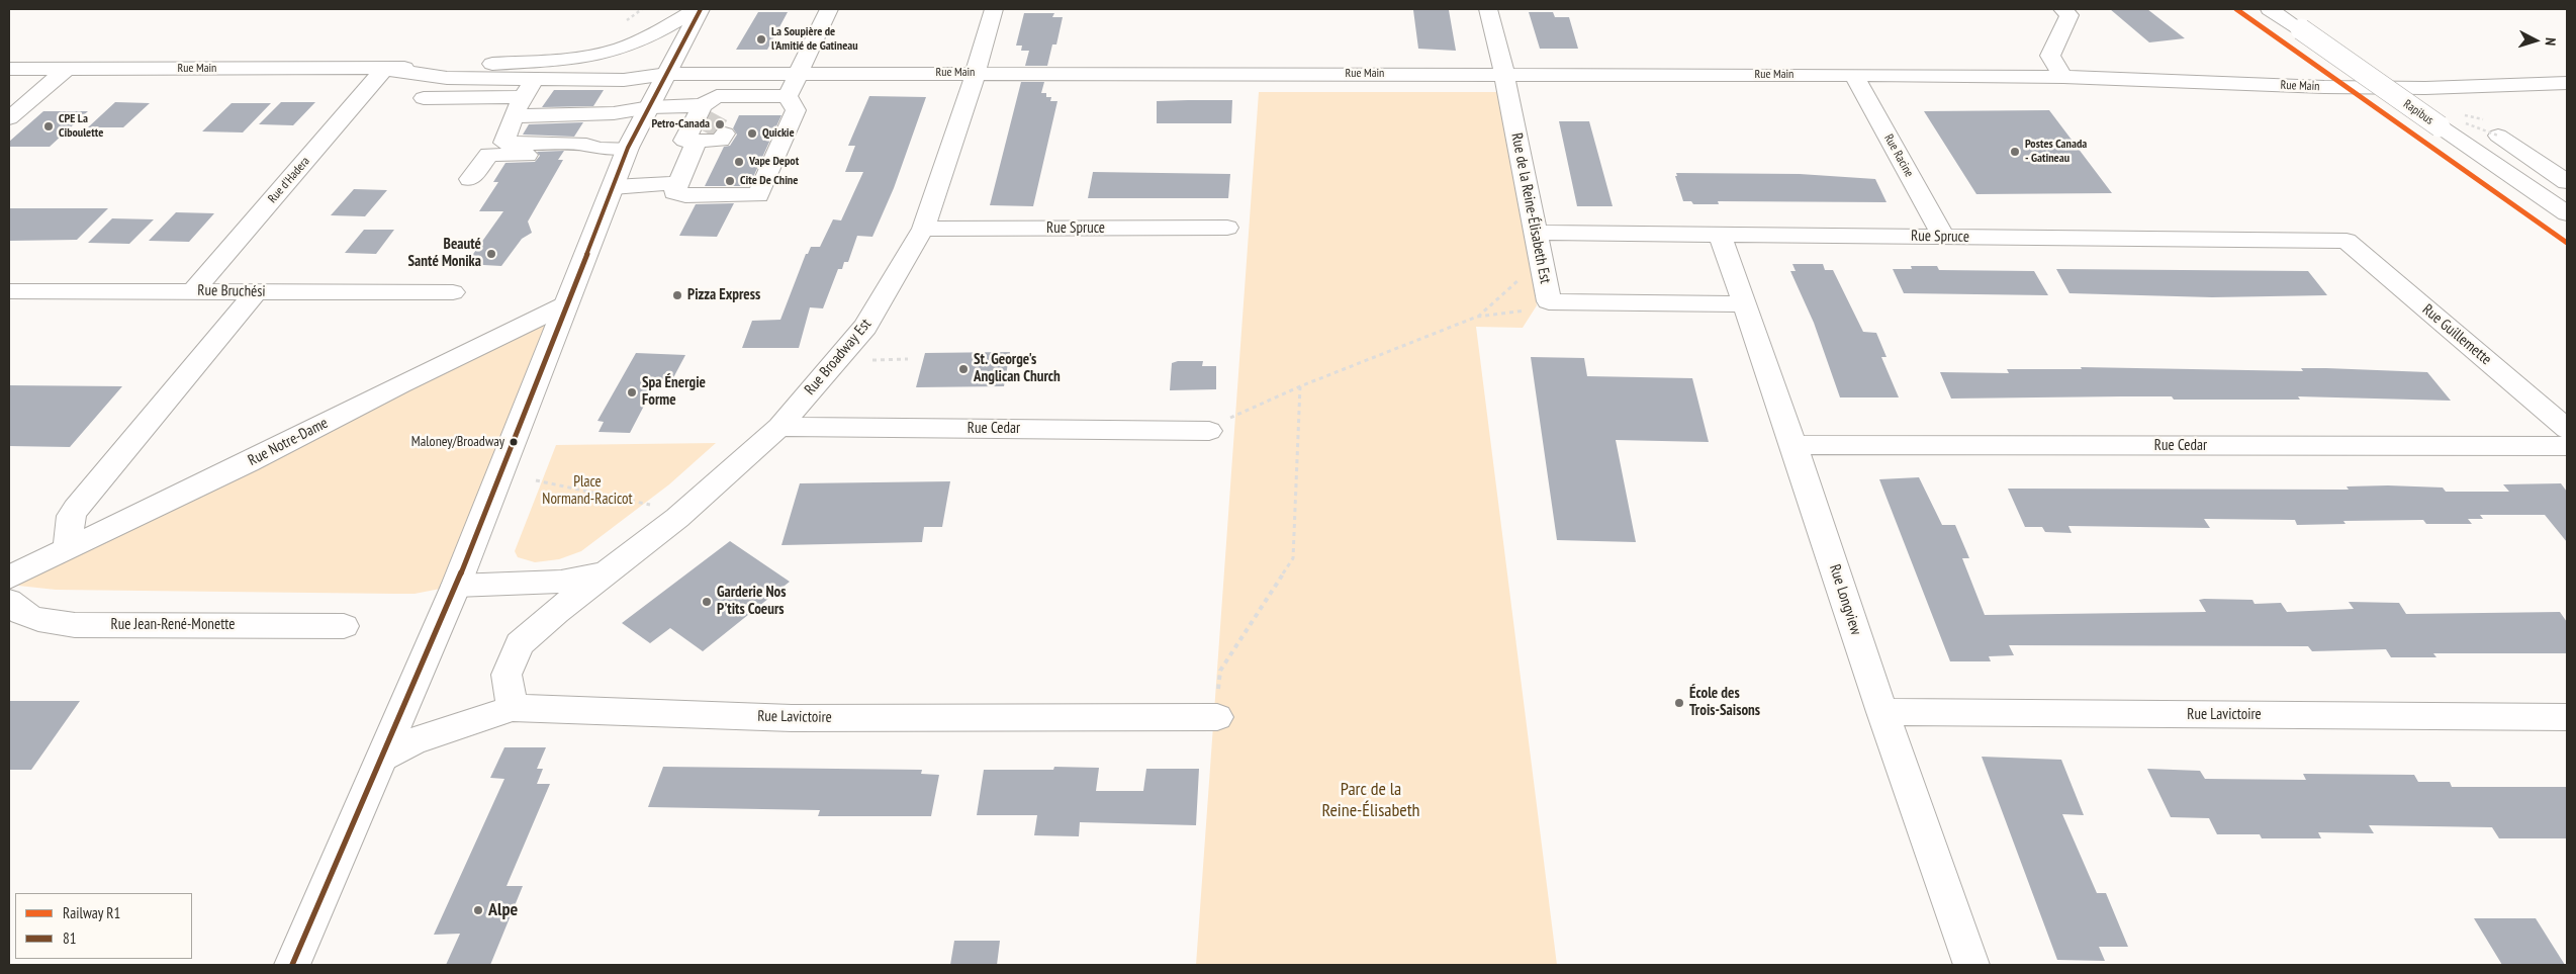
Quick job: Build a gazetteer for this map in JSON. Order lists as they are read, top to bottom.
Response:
{
  "streets": {
    "street": [
      "Rue Main",
      "Rapibus",
      "Rue Racine",
      "Rue d'Hadera",
      "Rue de la Reine-Élisabeth Est",
      "Rue Spruce",
      "Rue Bruchési",
      "Rue Guillemette",
      "Rue Broadway Est",
      "Rue Cedar",
      "Rue Notre-Dame",
      "Rue Longview",
      "Rue Jean-René-Monette",
      "Rue Lavictoire"
    ]
  },
  "crossings": [
    ["Rue Main", "Rue Racine"],
    ["Rue Main", "Rue d'Hadera"],
    ["Rue Main", "Rue de la Reine-Élisabeth Est"],
    ["Rue Main", "Rue Broadway Est"],
    ["Rue Racine", "Rue Spruce"],
    ["Rue d'Hadera", "Rue Bruchési"],
    ["Rue de la Reine-Élisabeth Est", "Rue Spruce"],
    ["Rue de la Reine-Élisabeth Est", "Rue Longview"],
    ["Rue Spruce", "Rue Guillemette"],
    ["Rue Spruce", "Rue Broadway Est"],
    ["Rue Spruce", "Rue Longview"],
    ["Rue Broadway Est", "Rue Cedar"],
    ["Rue Broadway Est", "Rue Lavictoire"],
    ["Rue Cedar", "Rue Longview"],
    ["Rue Longview", "Rue Lavictoire"]
  ],
  "parks": ["Place Normand-Racicot", "Parc de la Reine-Élisabeth"],
  "places": [
    "La Soupière de l'Amitié de Gatineau",
    "Petro-Canada",
    "CPE La Ciboulette",
    "Quickie",
    "Postes Canada - Gatineau",
    "Vape Depot",
    "Cite De Chine",
    "Beauté Santé Monika",
    "Pizza Express",
    "St. George's Anglican Church",
    "Spa Énergie Forme",
    "Maloney/Broadway",
    "Garderie Nos P'tits Coeurs",
    "École des Trois-Saisons",
    "Alpe"
  ],
  "lines": ["rail line R1", "transit line 81"],
  "legend": ["Railway R1", "81"],
  "north": "right"
}
